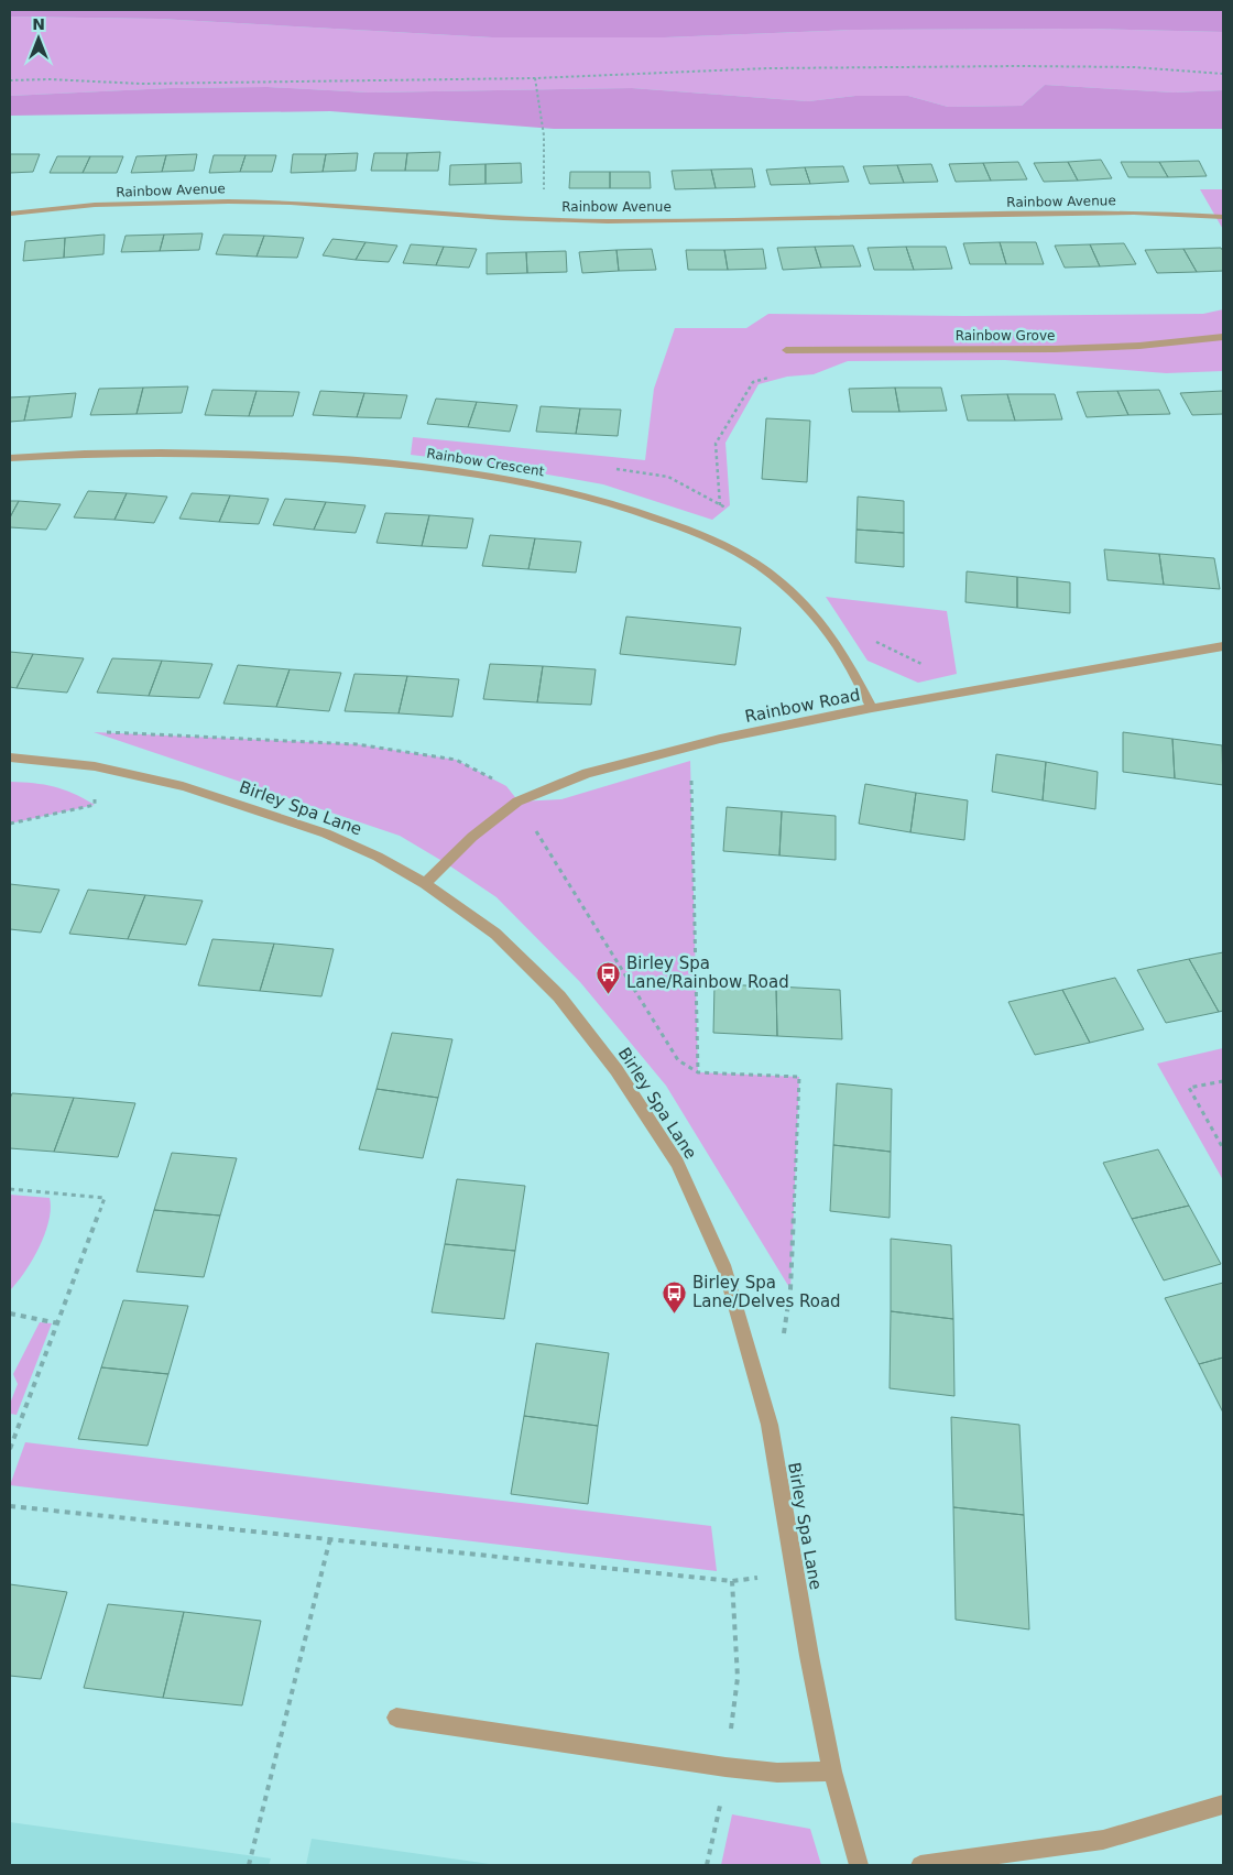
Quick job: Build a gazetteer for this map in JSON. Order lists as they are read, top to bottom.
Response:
{
  "streets": {
    "street": [
      "Rainbow Avenue",
      "Rainbow Grove",
      "Rainbow Crescent",
      "Rainbow Road",
      "Birley Spa Lane"
    ]
  },
  "crossings": [
    ["Rainbow Crescent", "Rainbow Road"],
    ["Rainbow Road", "Birley Spa Lane"]
  ],
  "places": {
    "bus stop": ["Birley Spa Lane/Rainbow Road", "Birley Spa Lane/Delves Road"]
  },
  "north": "top"
}
